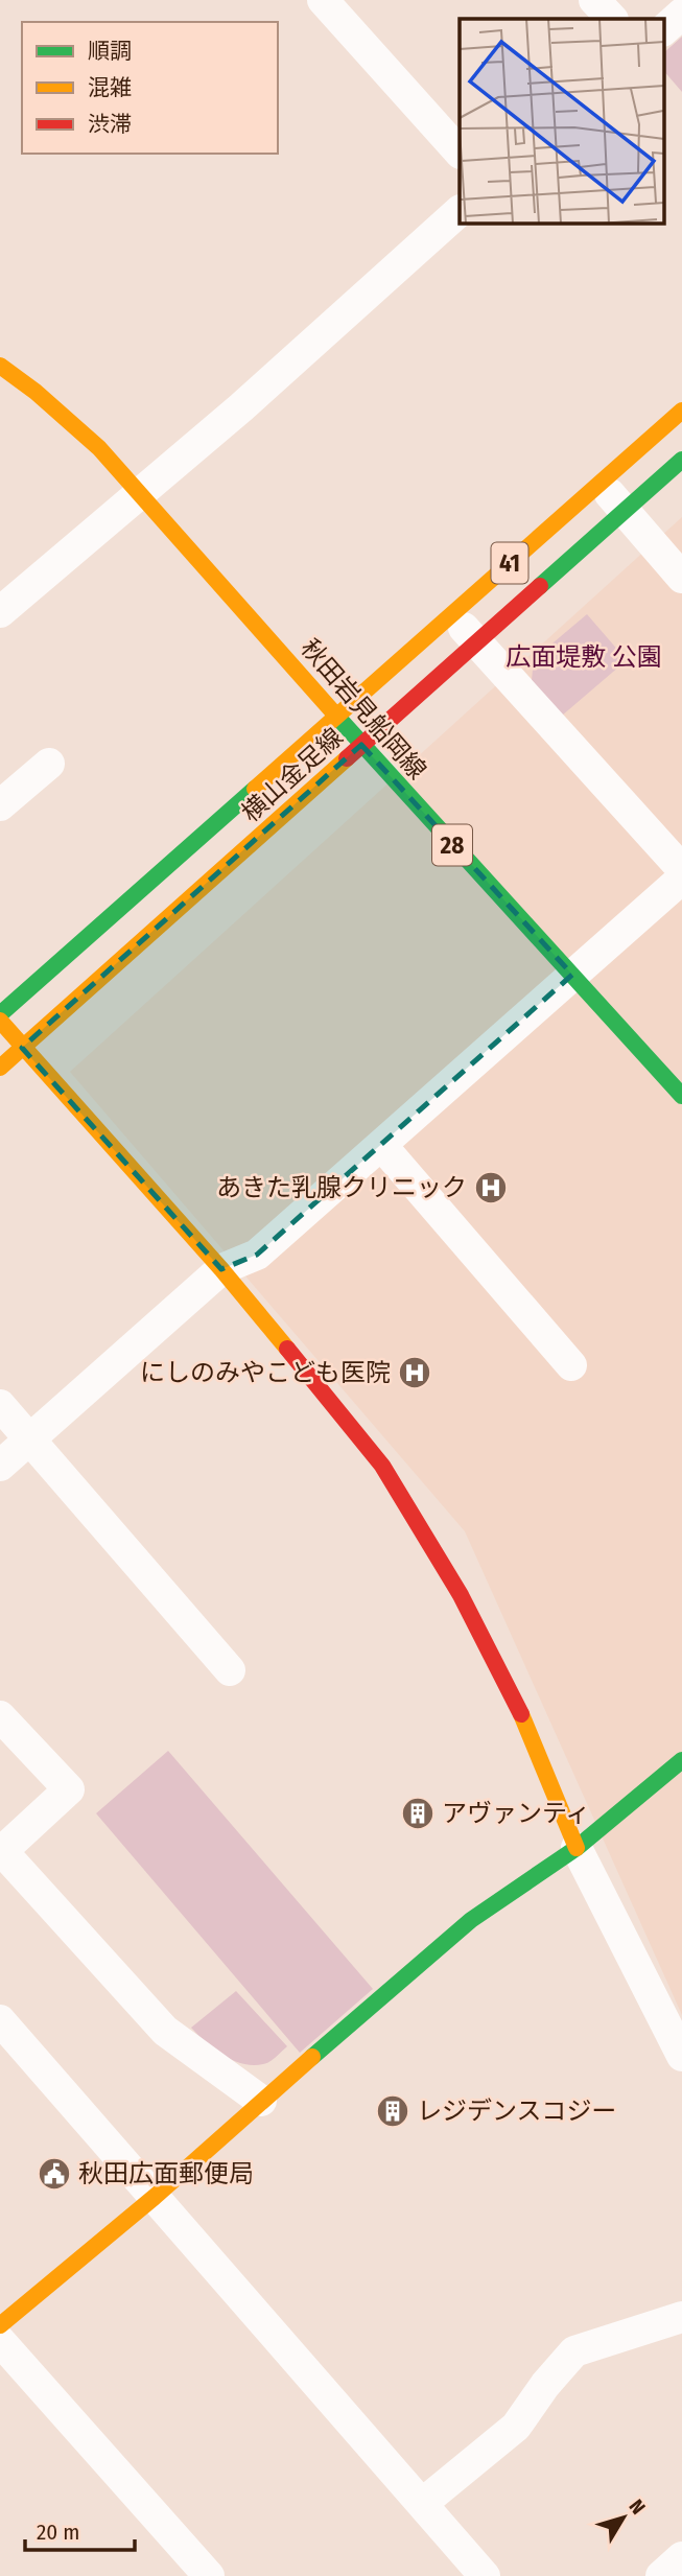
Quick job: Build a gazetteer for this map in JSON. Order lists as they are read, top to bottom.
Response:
{
  "streets": {
    "main road": [
      "41",
      "秋田岩見船岡線",
      "横山金足線",
      "28"
    ]
  },
  "crossings": [
    ["秋田岩見船岡線", "横山金足線"]
  ],
  "parks": ["広面堤敷 公園"],
  "places": {
    "hospital": ["あきた乳腺クリニック", "にしのみやこども医院"],
    "building": ["アヴァンティ", "レジデンスコジー"],
    "public building": ["秋田広面郵便局"]
  },
  "legend": ["順調", "混雑", "渋滞"],
  "scale_bar": "20 m",
  "north": "top right"
}
